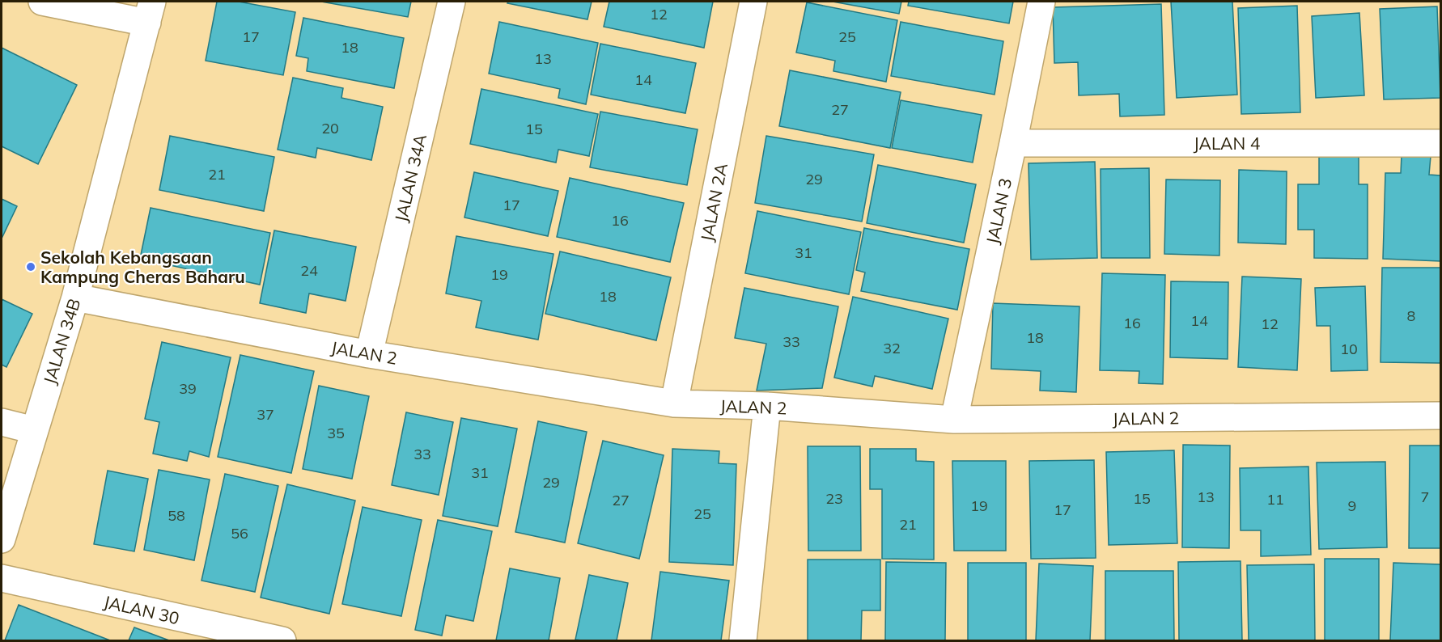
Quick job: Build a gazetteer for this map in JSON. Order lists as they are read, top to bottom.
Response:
{
  "streets": {
    "street": [
      "JALAN 4",
      "JALAN 34A",
      "JALAN 2A",
      "JALAN 3",
      "JALAN 34B",
      "JALAN 2",
      "JALAN 30"
    ]
  },
  "crossings": [
    ["JALAN 4", "JALAN 3"],
    ["JALAN 34A", "JALAN 2"],
    ["JALAN 2A", "JALAN 2"],
    ["JALAN 3", "JALAN 2"],
    ["JALAN 34B", "JALAN 2"]
  ],
  "places": ["Sekolah Kebangsaan Kampung Cheras Baharu"],
  "house_numbers": [
    "12",
    "17",
    "25",
    "18",
    "13",
    "14",
    "27",
    "20",
    "15",
    "21",
    "29",
    "17",
    "16",
    "31",
    "24",
    "19",
    "18",
    "8",
    "14",
    "16",
    "12",
    "18",
    "33",
    "32",
    "10",
    "39",
    "37",
    "35",
    "33",
    "31",
    "29",
    "13",
    "7",
    "23",
    "15",
    "11",
    "27",
    "19",
    "9",
    "17",
    "25",
    "58",
    "21",
    "56"
  ]
}
